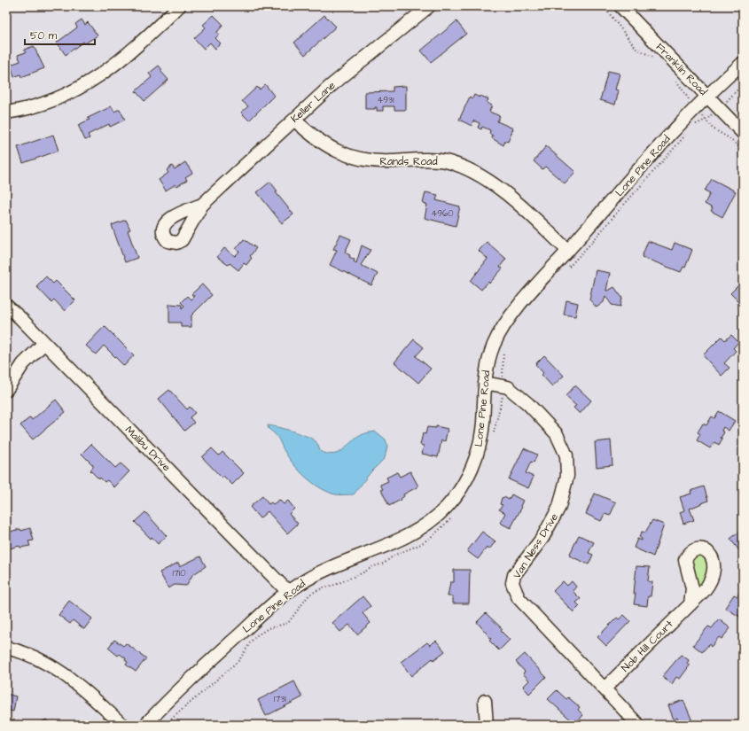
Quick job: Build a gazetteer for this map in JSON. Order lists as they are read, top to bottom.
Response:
{
  "streets": {
    "street": [
      "Franklin Road",
      "Keller Lane",
      "Rands Road",
      "Lone Pine Road",
      "Malibu Drive",
      "Van Ness Drive",
      "Nob Hill Court"
    ]
  },
  "crossings": [
    ["Franklin Road", "Lone Pine Road"],
    ["Keller Lane", "Rands Road"],
    ["Rands Road", "Lone Pine Road"],
    ["Lone Pine Road", "Malibu Drive"],
    ["Lone Pine Road", "Van Ness Drive"],
    ["Van Ness Drive", "Nob Hill Court"]
  ],
  "house_numbers": [
    "4931",
    "4960",
    "1710",
    "1731"
  ],
  "scale_bar": "50 m"
}
